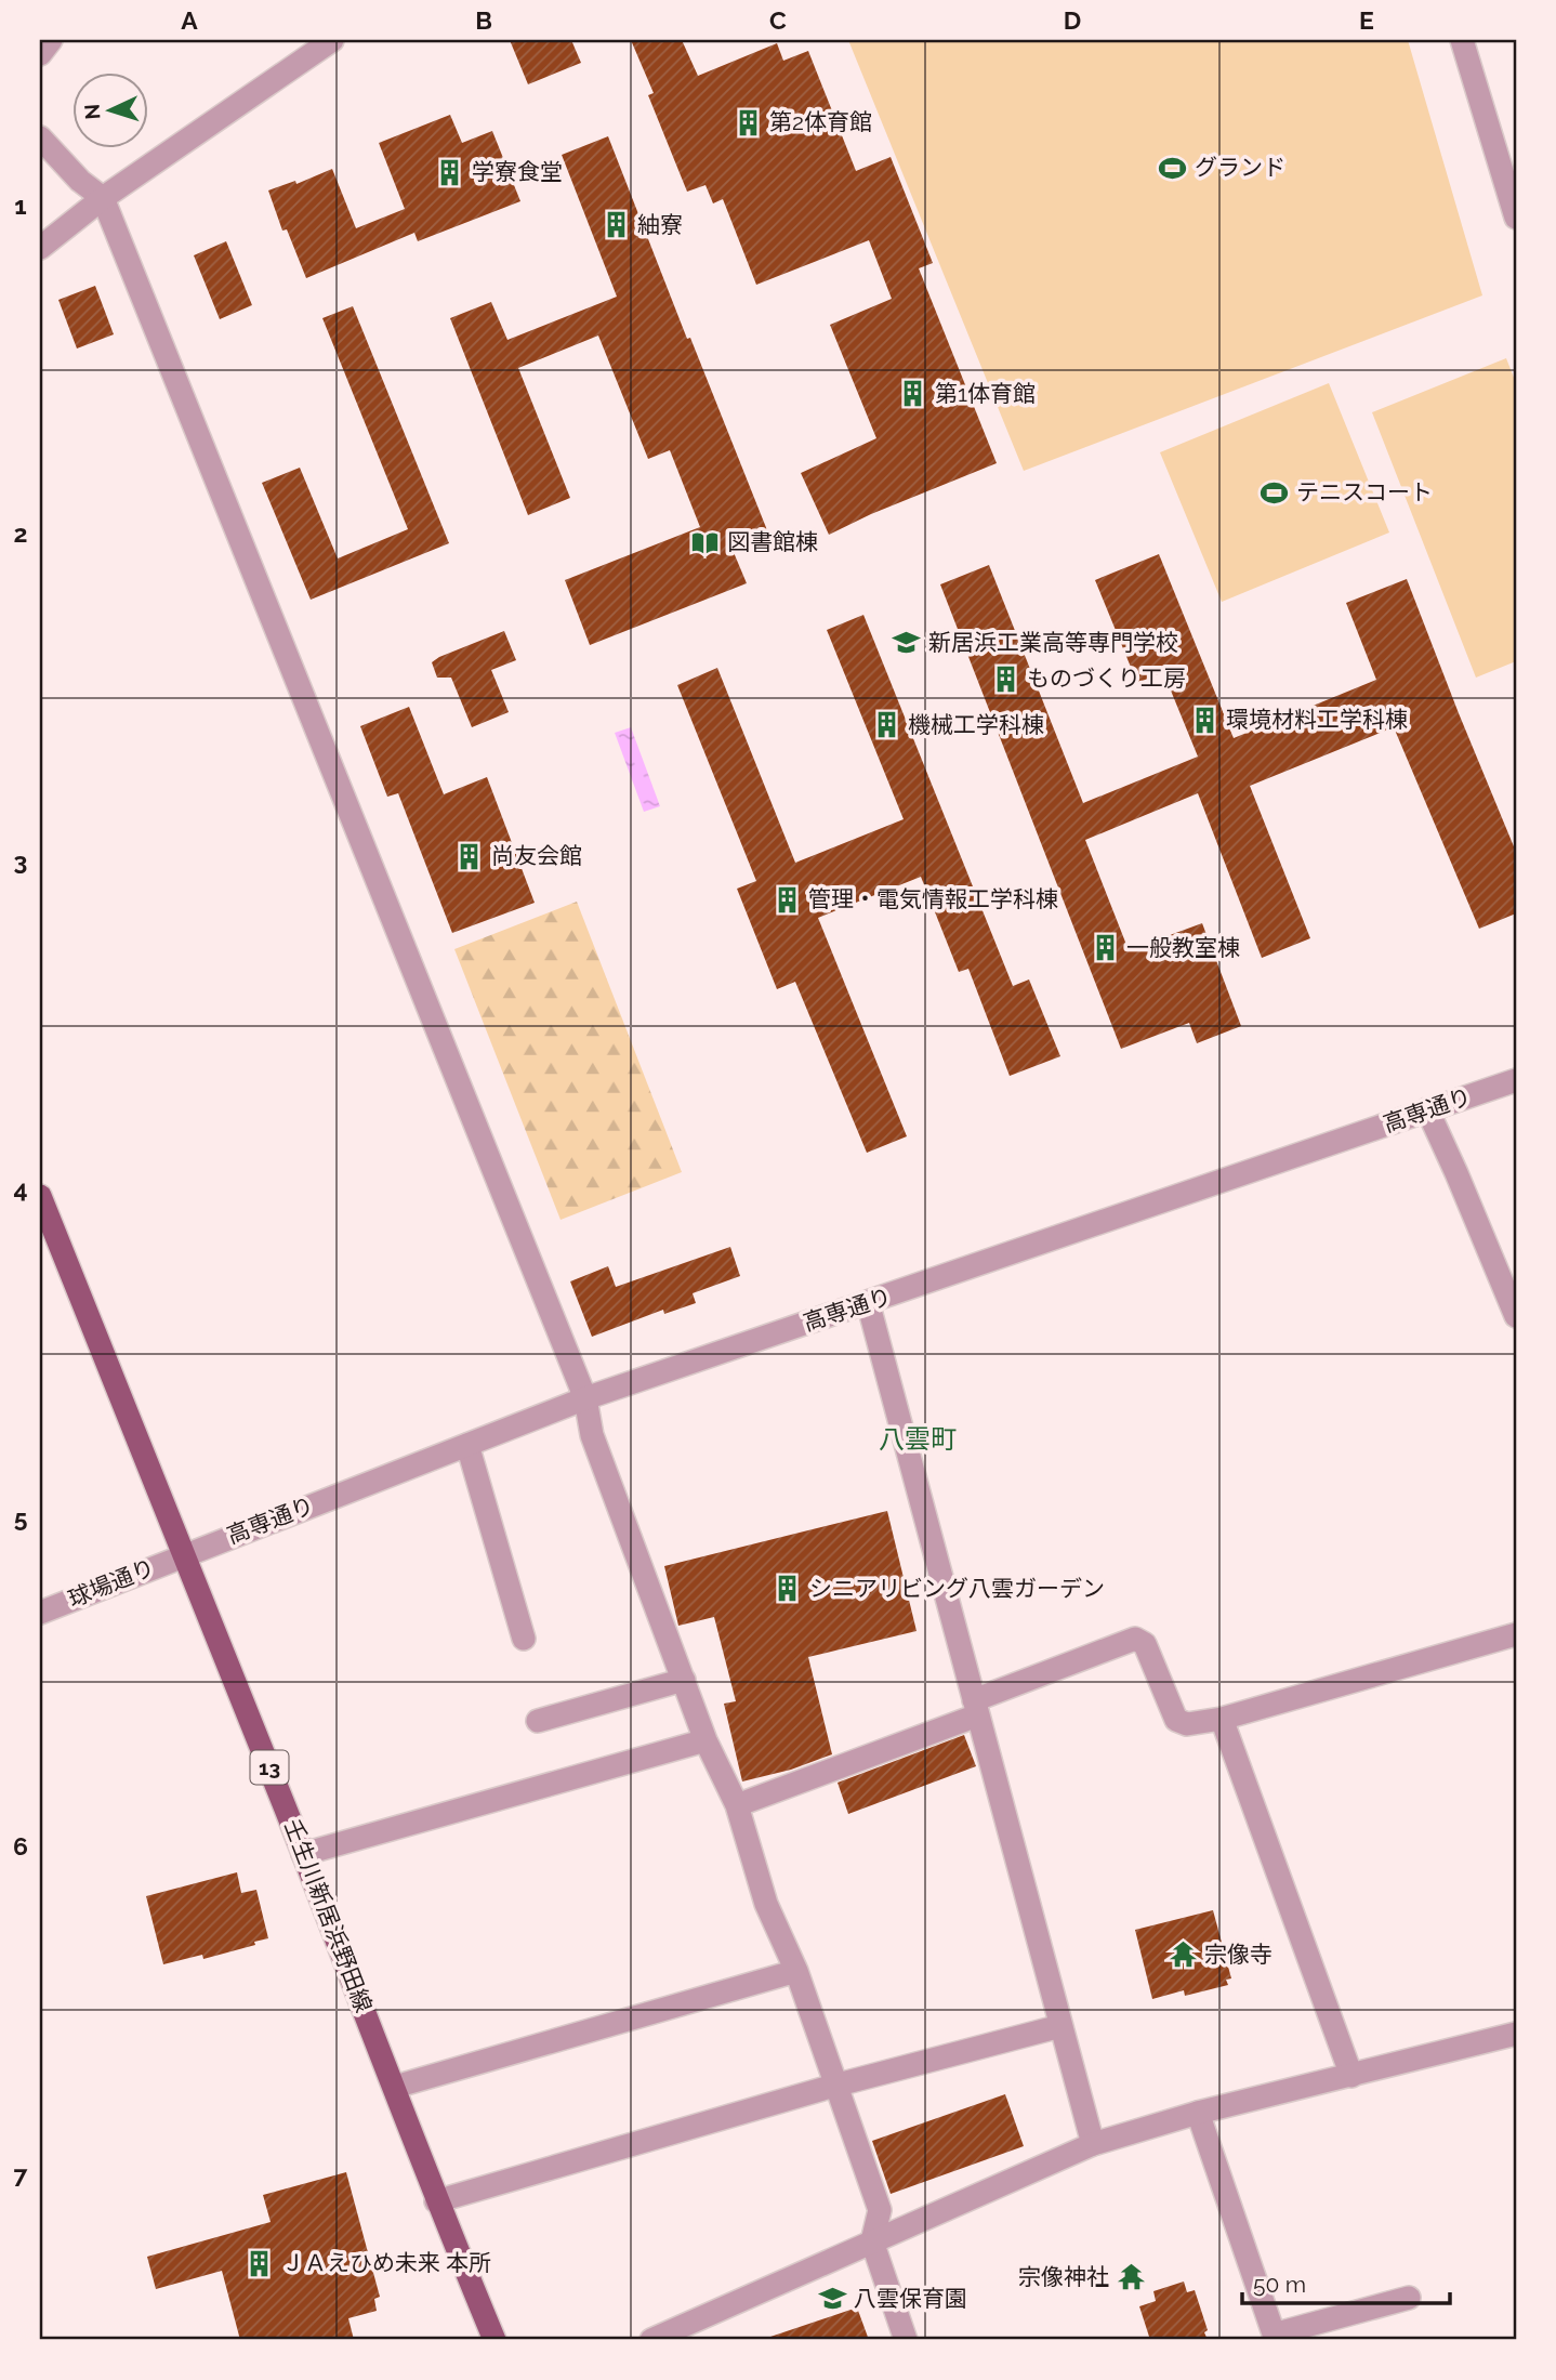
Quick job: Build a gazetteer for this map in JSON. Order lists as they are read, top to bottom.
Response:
{
  "streets": {
    "main road": ["13", "壬生川新居浜野田線"],
    "street": ["高専通り", "球場通り"]
  },
  "crossings": [
    ["高専通り", "球場通り"],
    ["高専通り", "壬生川新居浜野田線"],
    ["球場通り", "壬生川新居浜野田線"]
  ],
  "districts": ["八雲町"],
  "places": {
    "building": [
      "第2体育館",
      "学寮食堂",
      "紬寮",
      "第1体育館",
      "ものづくり工房",
      "環境材料工学科棟",
      "機械工学科棟",
      "尚友会館",
      "管理・電気情報工学科棟",
      "一般教室棟",
      "シニアリビング八雲ガーデン",
      "ＪＡえひめ未来 本所"
    ],
    "sports": ["グランド", "テニスコート"],
    "library": ["図書館棟"],
    "school or university": ["新居浜工業高等専門学校", "八雲保育園"],
    "temple": ["宗像寺", "宗像神社"]
  },
  "scale_bar": "50 m",
  "north": "left",
  "grid": {
    "columns": [
      "A",
      "B",
      "C",
      "D",
      "E"
    ],
    "rows": [
      "1",
      "2",
      "3",
      "4",
      "5",
      "6",
      "7"
    ]
  }
}
